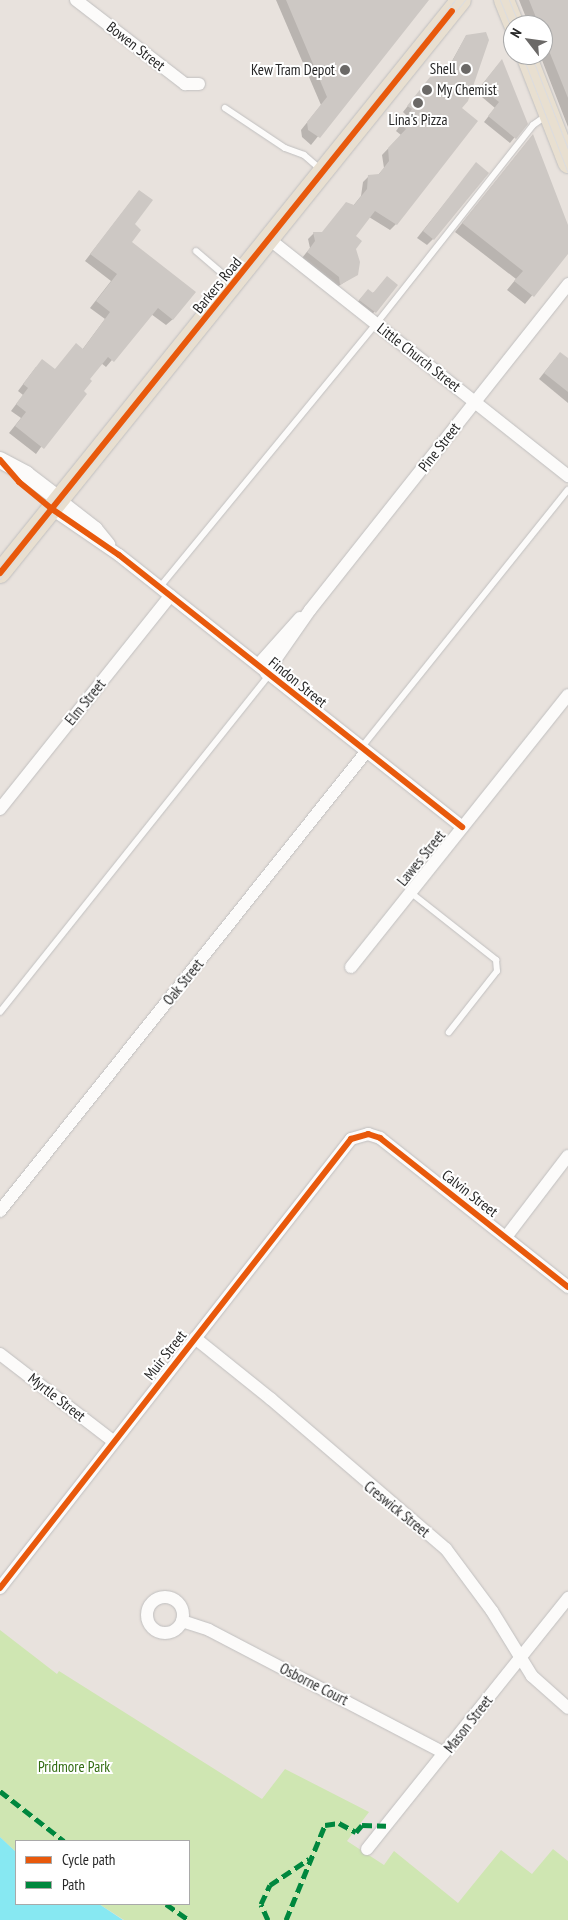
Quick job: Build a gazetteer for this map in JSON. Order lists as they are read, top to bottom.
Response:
{
  "streets": {
    "main road": ["Barkers Road"],
    "street": [
      "Bowen Street",
      "Little Church Street",
      "Pine Street",
      "Findon Street",
      "Elm Street",
      "Lawes Street",
      "Oak Street",
      "Calvin Street",
      "Muir Street",
      "Myrtle Street",
      "Creswick Street",
      "Osborne Court",
      "Mason Street"
    ]
  },
  "crossings": [
    ["Barkers Road", "Little Church Street"],
    ["Barkers Road", "Findon Street"],
    ["Little Church Street", "Pine Street"],
    ["Pine Street", "Findon Street"],
    ["Findon Street", "Elm Street"],
    ["Findon Street", "Lawes Street"],
    ["Findon Street", "Oak Street"],
    ["Calvin Street", "Muir Street"],
    ["Muir Street", "Myrtle Street"],
    ["Muir Street", "Creswick Street"],
    ["Creswick Street", "Mason Street"],
    ["Osborne Court", "Mason Street"]
  ],
  "parks": ["Pridmore Park"],
  "places": [
    "Shell",
    "Kew Tram Depot",
    "My Chemist",
    "Lina's Pizza"
  ],
  "legend": ["Cycle path", "Path"],
  "north": "top left"
}
